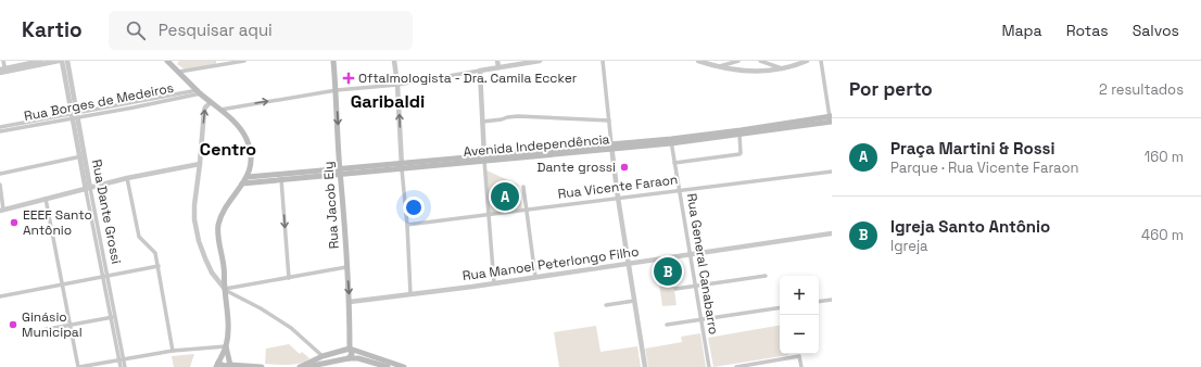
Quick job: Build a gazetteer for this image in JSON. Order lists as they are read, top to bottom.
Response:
{
  "streets": {
    "main road": ["Avenida Independência", "Rua Jacob Ely"],
    "street": [
      "Rua Borges de Medeiros",
      "Rua Vicente Faraon",
      "Rua Dante Grossi",
      "Rua Manoel Peterlongo Filho",
      "Rua General Canabarro"
    ]
  },
  "crossings": [
    ["Rua Borges de Medeiros", "Rua Dante Grossi"],
    ["Avenida Independência", "Rua Jacob Ely"],
    ["Avenida Independência", "Rua General Canabarro"],
    ["Rua Vicente Faraon", "Rua General Canabarro"],
    ["Rua Jacob Ely", "Rua Manoel Peterlongo Filho"],
    ["Rua Manoel Peterlongo Filho", "Rua General Canabarro"]
  ],
  "one_way": ["Rua Jacob Ely"],
  "districts": ["Garibaldi", "Centro"],
  "places": {
    "health": ["Oftalmologista - Dra. Camila Eccker"],
    "other": ["Dante grossi", "EEEF Santo Antônio", "Ginásio Municipal"]
  },
  "page": {
    "header": "Kartio",
    "search": "Pesquisar aqui",
    "nav": ["Mapa", "Rotas", "Salvos"],
    "heading": ["Por perto", "2 resultados"],
    "list": [
      {
        "mark": "A",
        "name": "Praça Martini & Rossi",
        "note": "Parque · Rua Vicente Faraon",
        "value": "160 m"
      },
      {
        "mark": "B",
        "name": "Igreja Santo Antônio",
        "note": "Igreja",
        "value": "460 m"
      }
    ],
    "pins": ["A", "B"],
    "map_buttons": ["+", "−"]
  }
}
